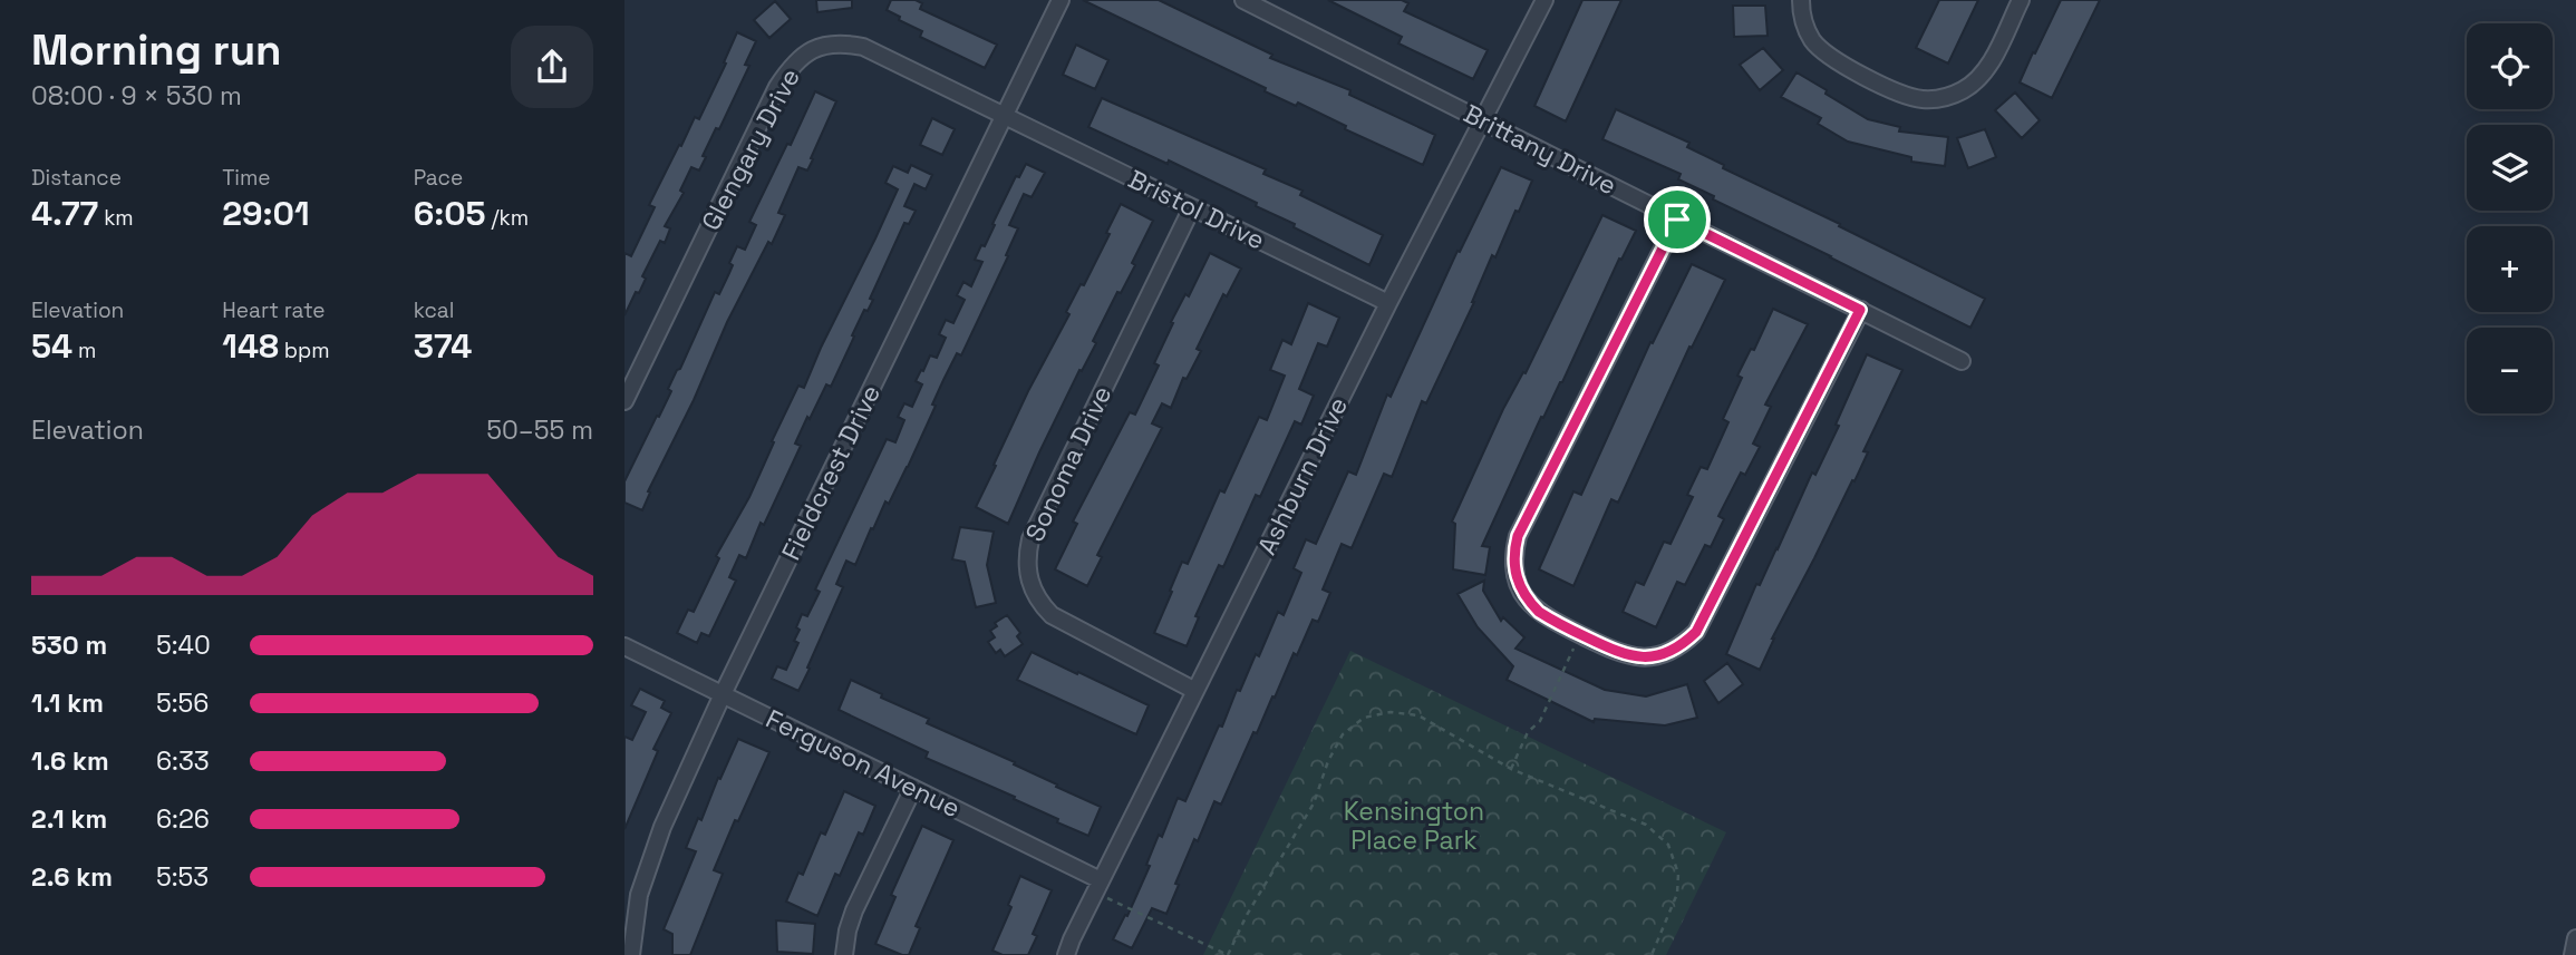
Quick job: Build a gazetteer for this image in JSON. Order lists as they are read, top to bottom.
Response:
{
  "streets": {
    "street": [
      "Glengary Drive",
      "Brittany Drive",
      "Bristol Drive",
      "Sonoma Drive",
      "Fieldcrest Drive",
      "Ashburn Drive",
      "Ferguson Avenue"
    ]
  },
  "crossings": [
    ["Glengary Drive", "Bristol Drive"],
    ["Glengary Drive", "Fieldcrest Drive"],
    ["Brittany Drive", "Ashburn Drive"],
    ["Bristol Drive", "Sonoma Drive"],
    ["Bristol Drive", "Fieldcrest Drive"],
    ["Bristol Drive", "Ashburn Drive"],
    ["Sonoma Drive", "Ashburn Drive"],
    ["Fieldcrest Drive", "Ferguson Avenue"],
    ["Ashburn Drive", "Ferguson Avenue"]
  ],
  "parks": ["Kensington Place Park"],
  "page": {
    "heading": ["Morning run", "08:00 · 9 × 530 m"],
    "map_buttons": ["+", "−"],
    "stats": [
      ["Distance", "4.77 km"],
      ["Time", "29:01"],
      ["Pace", "6:05 /km"],
      ["Elevation", "54 m"],
      ["Heart rate", "148 bpm"],
      ["kcal", "374"]
    ],
    "chart": ["Elevation", "50–55 m"],
    "list": [
      {
        "name": "530 m",
        "note": "5:40"
      },
      {
        "name": "1.1 km",
        "note": "5:56"
      },
      {
        "name": "1.6 km",
        "note": "6:33"
      },
      {
        "name": "2.1 km",
        "note": "6:26"
      },
      {
        "name": "2.6 km",
        "note": "5:53"
      }
    ]
  }
}
